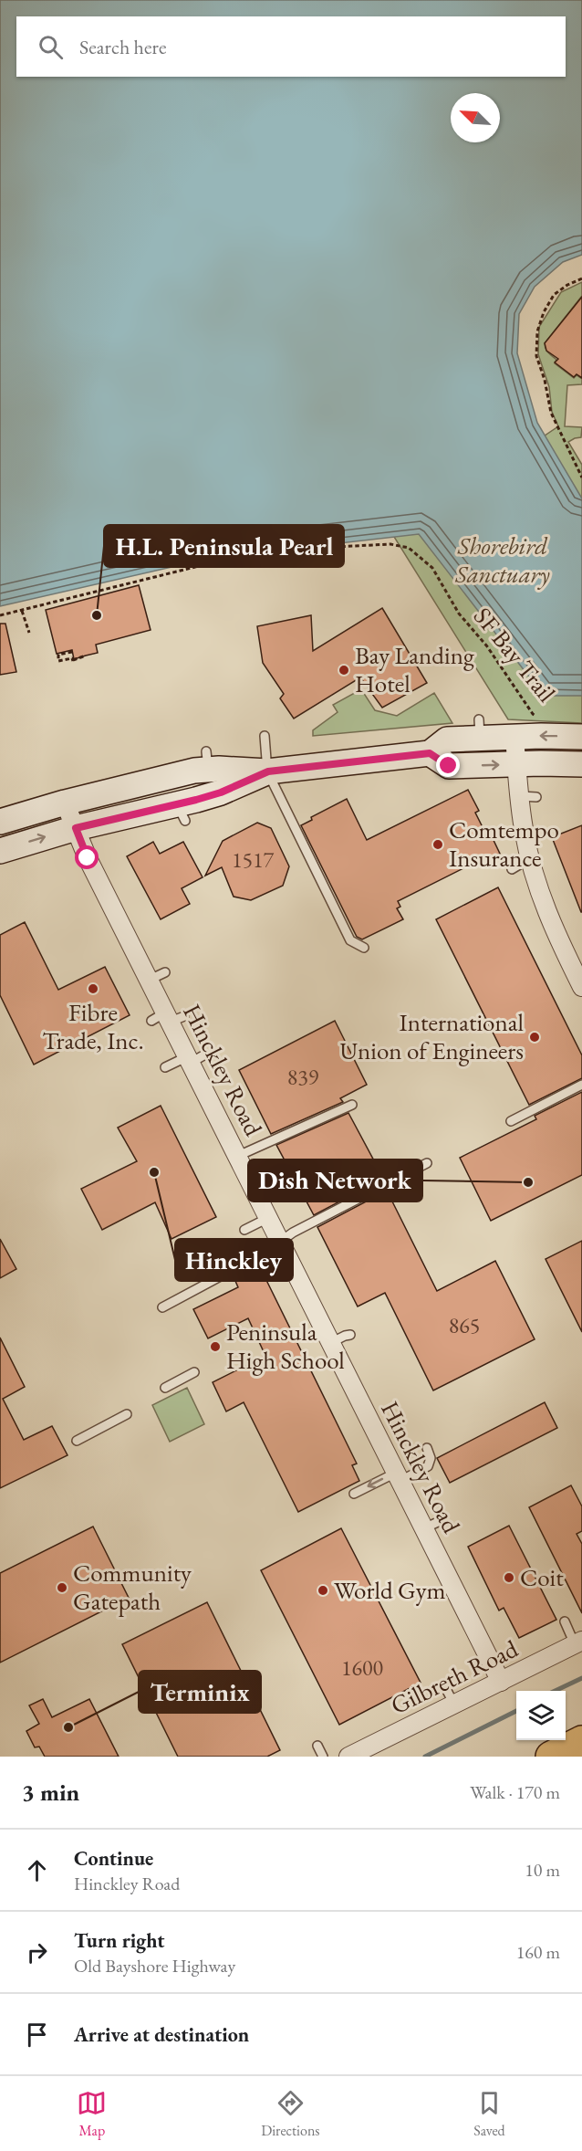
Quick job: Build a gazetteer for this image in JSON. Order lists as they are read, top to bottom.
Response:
{
  "streets": {
    "street": ["Hinckley Road", "Gilbreth Road"],
    "path": ["SF Bay Trail"]
  },
  "crossings": [
    ["Hinckley Road", "Gilbreth Road"]
  ],
  "parks": ["Shorebird Sanctuary"],
  "places": [
    "H.L. Peninsula Pearl",
    "Bay Landing Hotel",
    "Comtempo Insurance",
    "Fibre Trade, Inc.",
    "International Union of Engineers",
    "Hinckley",
    "Dish Network",
    "Peninsula High School",
    "Coit",
    "Community Gatepath",
    "World Gym",
    "Terminix"
  ],
  "house_numbers": [
    "1517",
    "839",
    "865",
    "1600"
  ],
  "north": "top left",
  "page": {
    "search": "Search here",
    "heading": ["3 min", "Walk · 170 m"],
    "list": [
      ["Continue", "Hinckley Road", "10 m"],
      ["Turn right", "Old Bayshore Highway", "160 m"],
      "Arrive at destination"
    ],
    "nav": ["Map", "Directions", "Saved"]
  }
}
